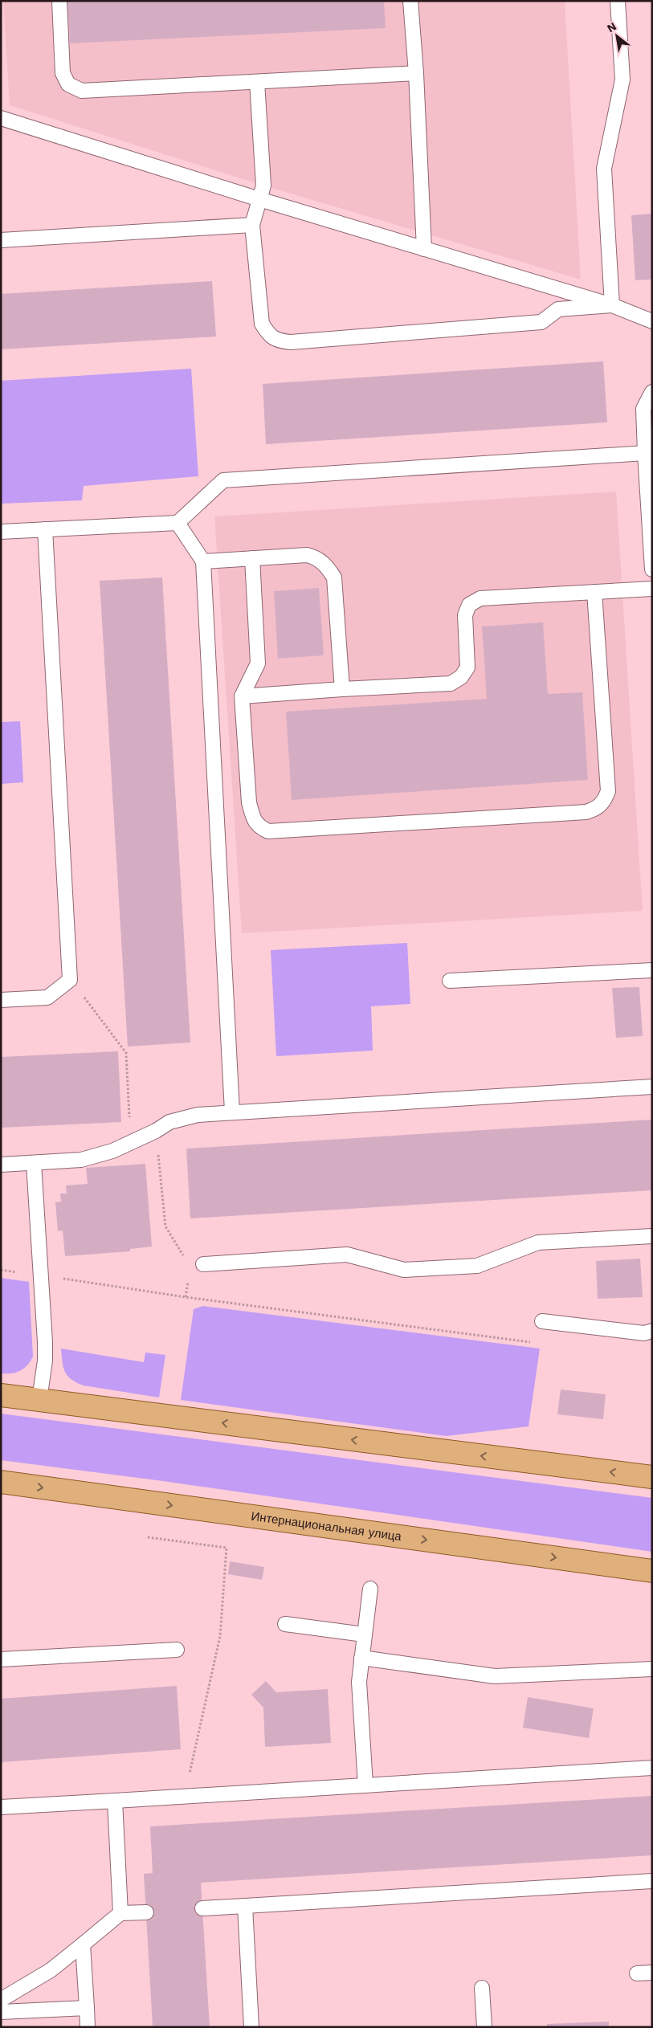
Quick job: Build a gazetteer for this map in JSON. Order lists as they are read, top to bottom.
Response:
{
  "streets": {
    "main road": ["Интернациональная улица"]
  },
  "north": "top left"
}
